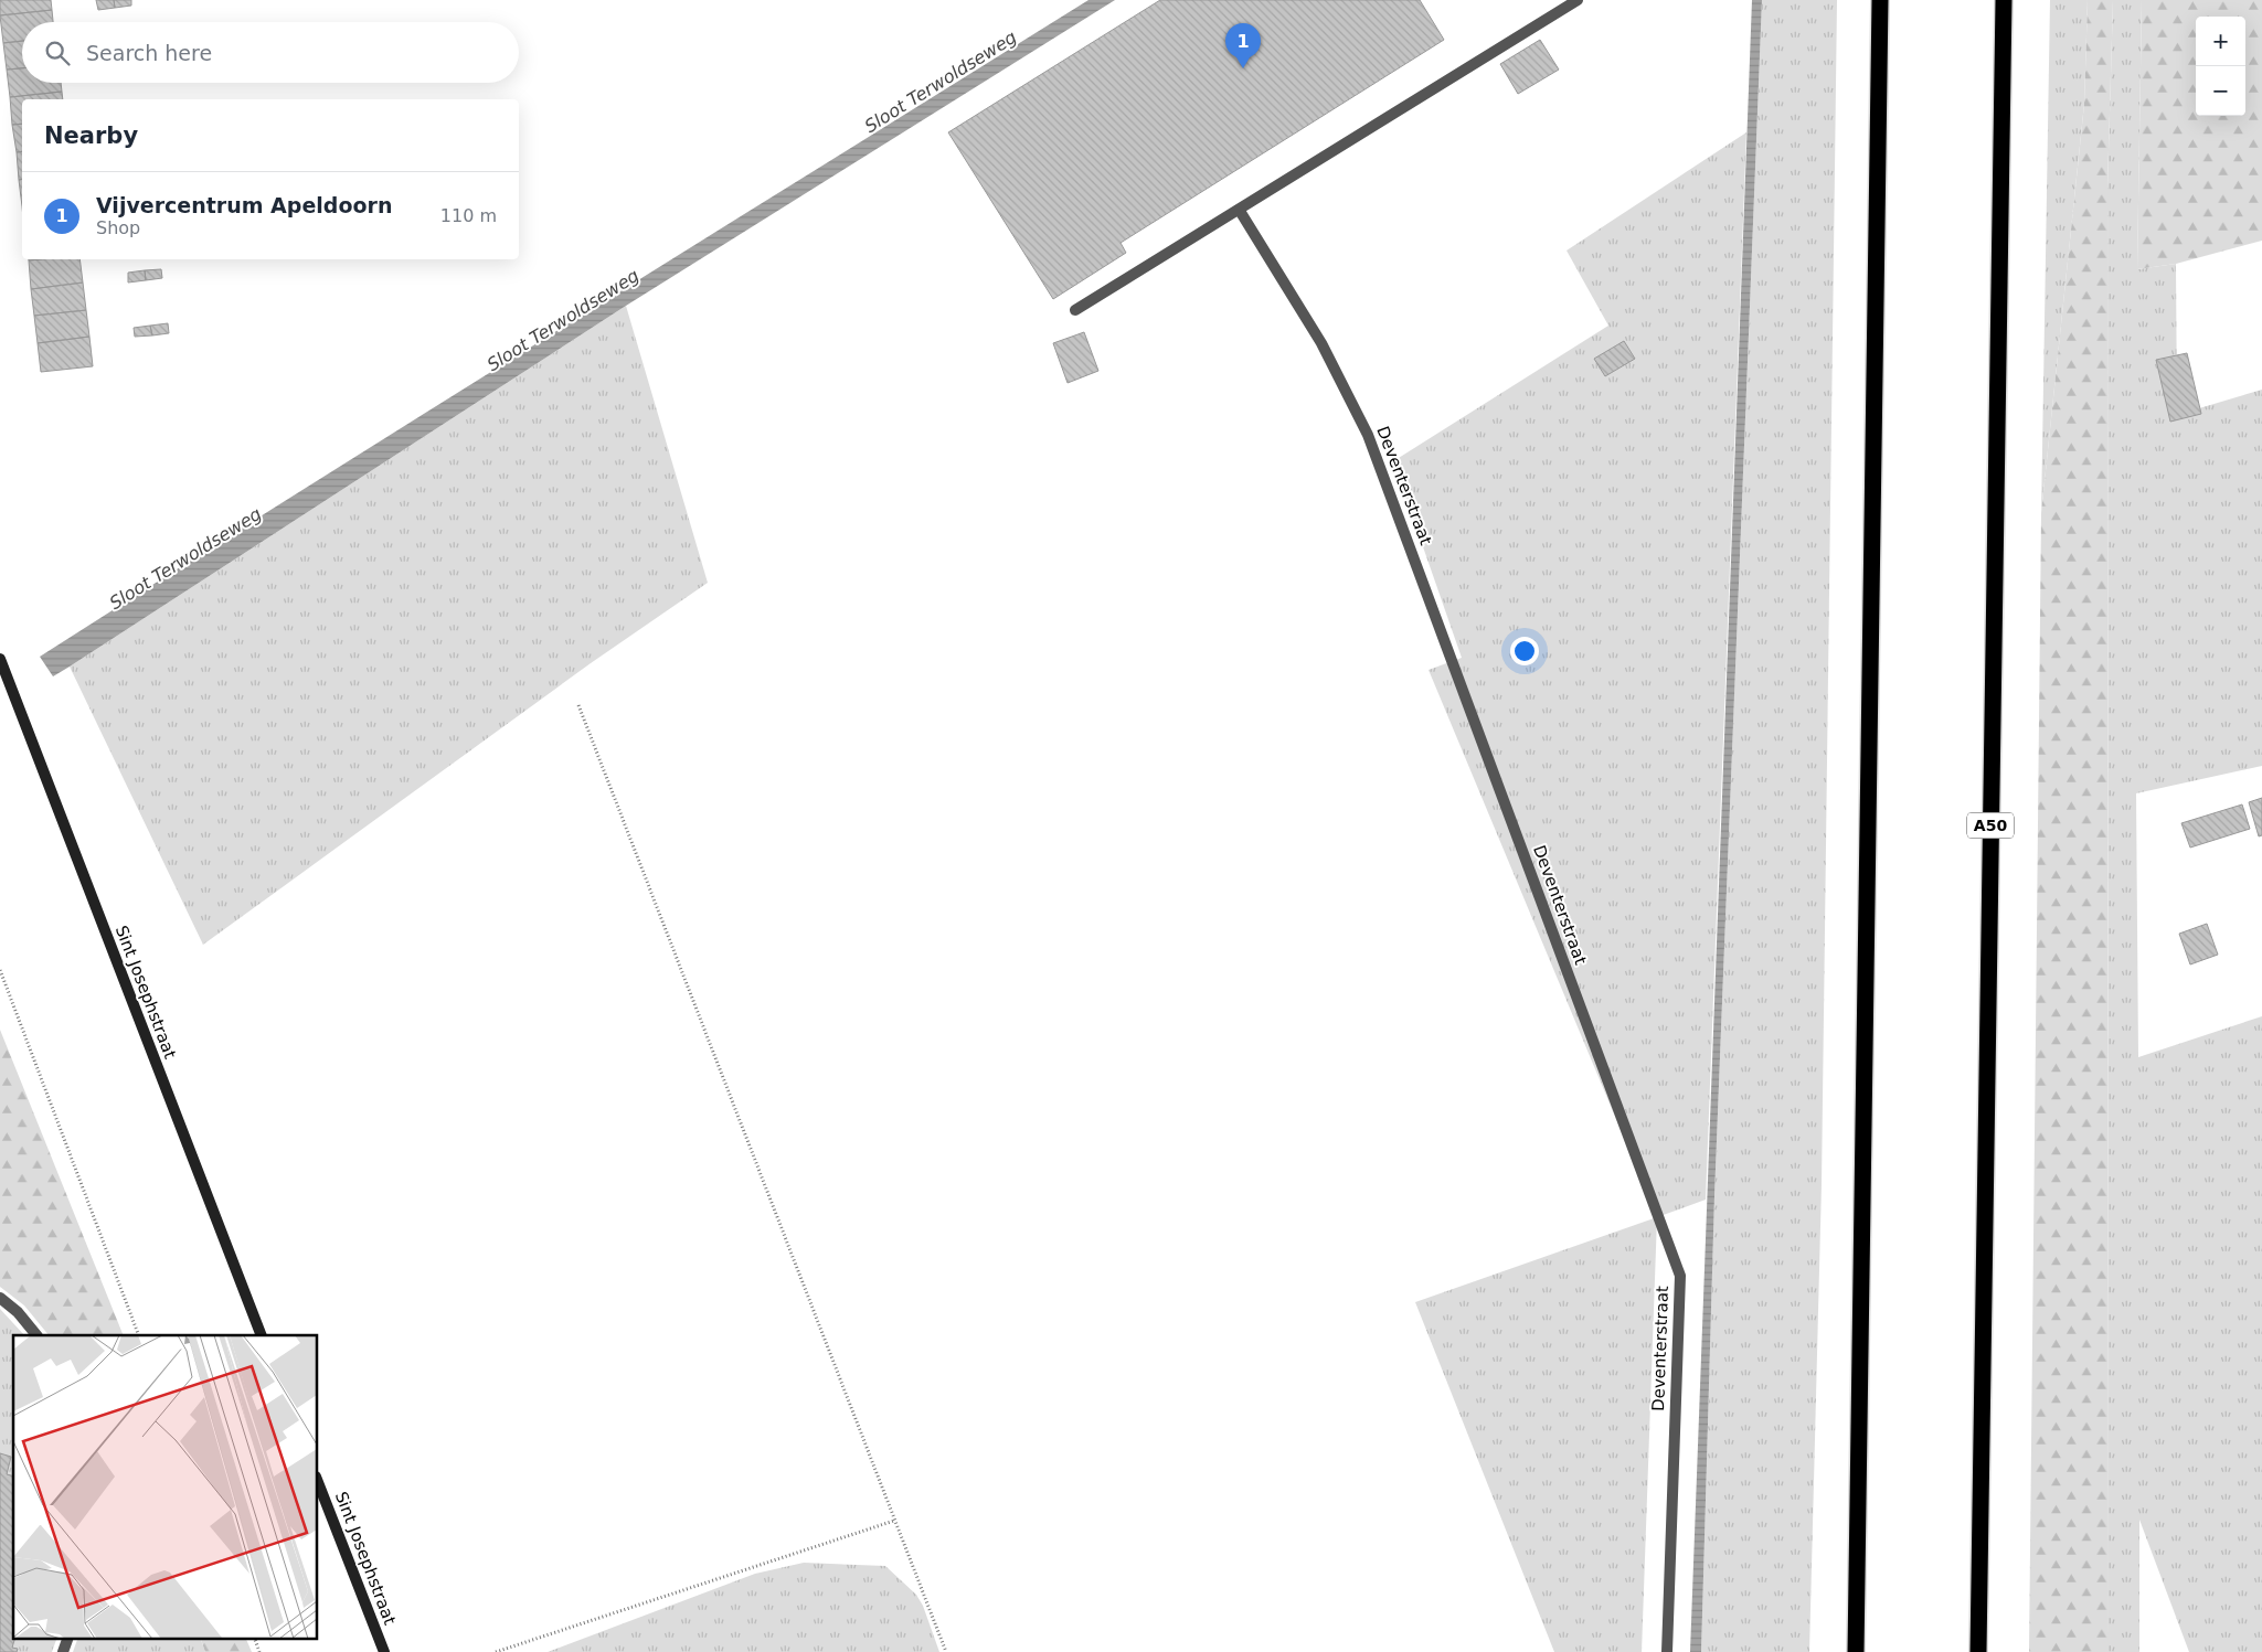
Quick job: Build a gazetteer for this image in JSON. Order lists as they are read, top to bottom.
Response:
{
  "streets": {
    "highway": ["A50"],
    "street": ["Sint Josephstraat"],
    "lane": ["Deventerstraat"]
  },
  "water": ["Sloot Terwoldseweg"],
  "page": {
    "map_buttons": ["+", "−"],
    "search": "Search here",
    "pins": "1",
    "heading": "Nearby",
    "list": [
      {
        "mark": "1",
        "name": "Vijvercentrum Apeldoorn",
        "note": "Shop",
        "value": "110 m"
      }
    ]
  }
}
